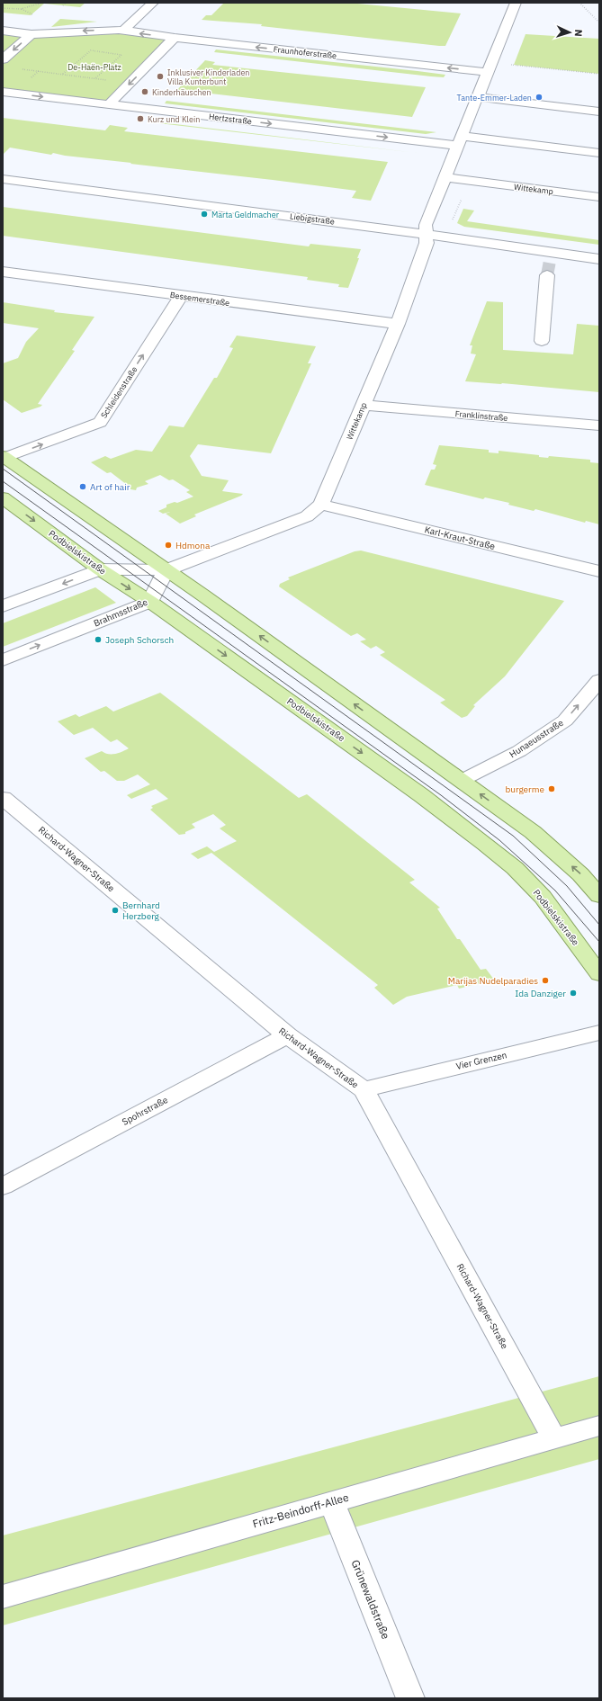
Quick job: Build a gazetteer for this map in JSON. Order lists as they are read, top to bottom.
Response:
{
  "streets": {
    "main road": ["Podbielskistraße"],
    "street": [
      "Fraunhoferstraße",
      "Hertzstraße",
      "Wittekamp",
      "Liebigstraße",
      "Bessemerstraße",
      "Schleidenstraße",
      "Franklinstraße",
      "Karl-Kraut-Straße",
      "Brahmsstraße",
      "Hunaeusstraße",
      "Richard-Wagner-Straße",
      "Vier Grenzen",
      "Spohrstraße",
      "Fritz-Beindorff-Allee",
      "Grünewaldstraße"
    ]
  },
  "crossings": [
    ["Fraunhoferstraße", "Wittekamp"],
    ["Hertzstraße", "Wittekamp"],
    ["Wittekamp", "Liebigstraße"],
    ["Wittekamp", "Bessemerstraße"],
    ["Wittekamp", "Franklinstraße"],
    ["Wittekamp", "Karl-Kraut-Straße"],
    ["Wittekamp", "Brahmsstraße"],
    ["Bessemerstraße", "Schleidenstraße"],
    ["Podbielskistraße", "Brahmsstraße"],
    ["Richard-Wagner-Straße", "Vier Grenzen"],
    ["Richard-Wagner-Straße", "Spohrstraße"],
    ["Richard-Wagner-Straße", "Fritz-Beindorff-Allee"],
    ["Fritz-Beindorff-Allee", "Grünewaldstraße"]
  ],
  "one_way": [
    "Fraunhoferstraße",
    "Hertzstraße",
    "Schleidenstraße",
    "Hunaeusstraße"
  ],
  "parks": ["De-Haën-Platz"],
  "places": [
    "Inklusiver Kinderladen Villa Kunterbunt",
    "Kinderhäuschen",
    "Tante-Emmer-Laden",
    "Kurz und Klein",
    "Marta Geldmacher",
    "Art of hair",
    "Hdmona",
    "Joseph Schorsch",
    "burgerme",
    "Bernhard Herzberg",
    "Marijas Nudelparadies",
    "Ida Danziger"
  ],
  "north": "right"
}
